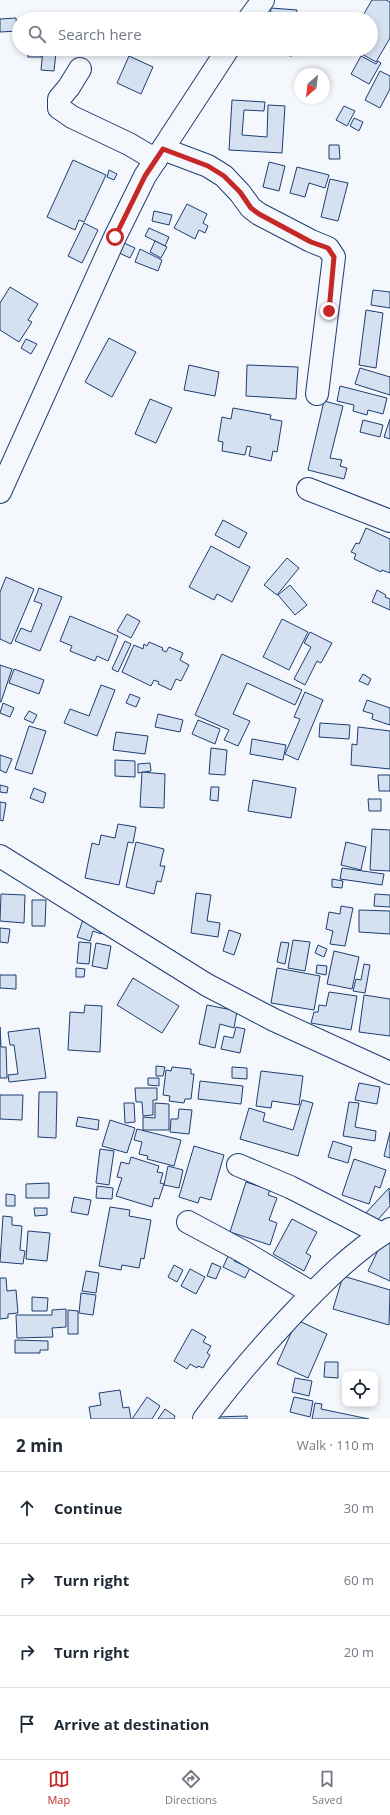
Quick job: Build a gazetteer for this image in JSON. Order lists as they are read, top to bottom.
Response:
{
  "north": "bottom left",
  "page": {
    "search": "Search here",
    "heading": ["2 min", "Walk · 110 m"],
    "list": [
      ["Continue", "30 m"],
      ["Turn right", "60 m"],
      ["Turn right", "20 m"],
      "Arrive at destination"
    ],
    "nav": ["Map", "Directions", "Saved"]
  }
}
